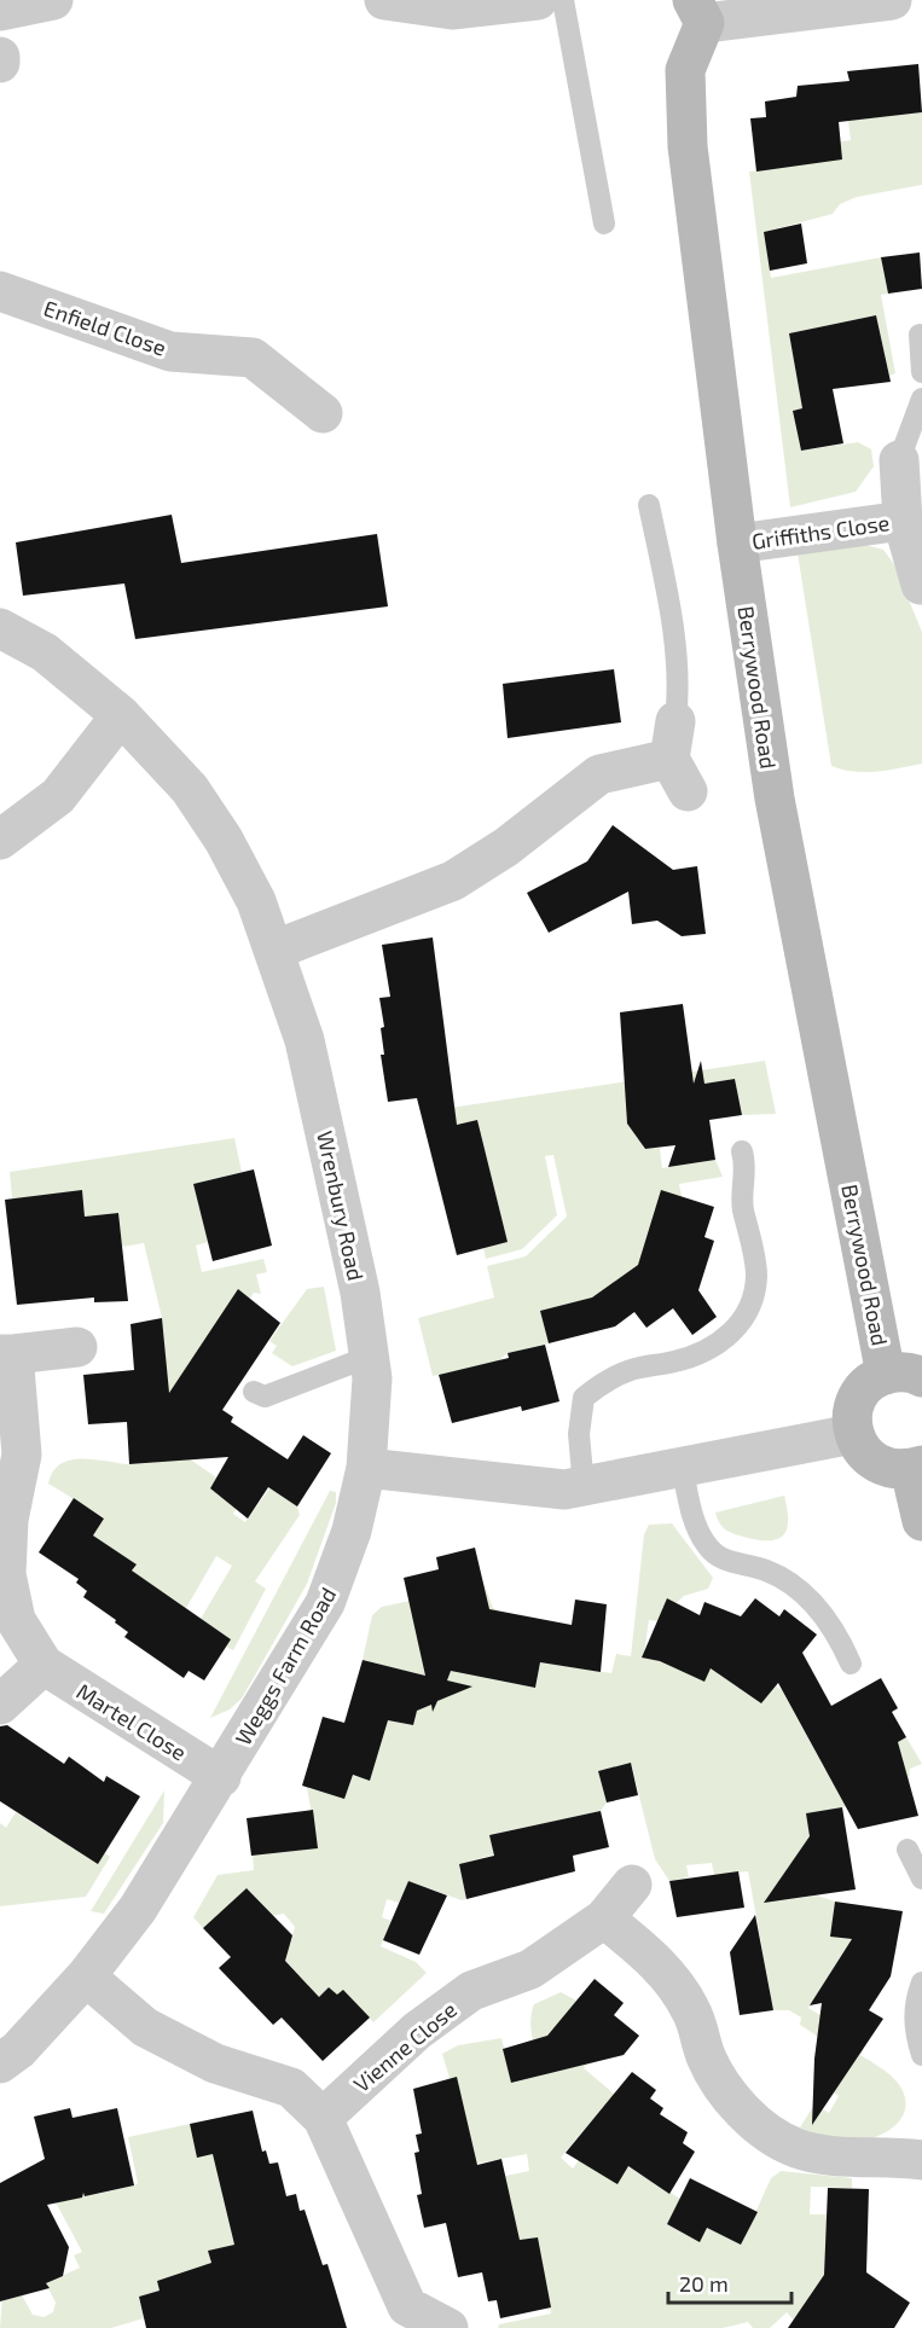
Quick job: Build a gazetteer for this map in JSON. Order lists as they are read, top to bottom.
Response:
{
  "streets": {
    "street": [
      "Enfield Close",
      "Griffiths Close",
      "Berrywood Road",
      "Wrenbury Road",
      "Weggs Farm Road",
      "Martel Close",
      "Vienne Close"
    ]
  },
  "crossings": [
    ["Griffiths Close", "Berrywood Road"],
    ["Wrenbury Road", "Weggs Farm Road"],
    ["Weggs Farm Road", "Martel Close"]
  ],
  "scale_bar": "20 m"
}
